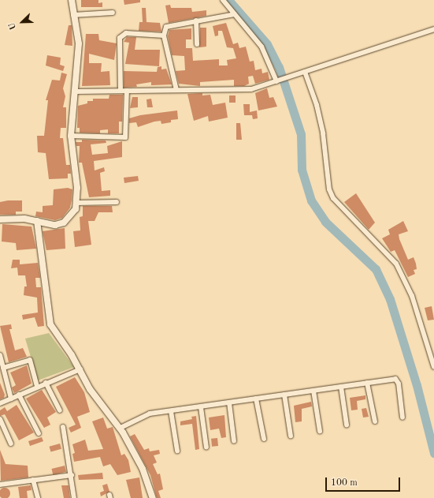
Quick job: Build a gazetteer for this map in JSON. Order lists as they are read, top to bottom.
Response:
{
  "scale_bar": "100 m",
  "north": "bottom left"
}
